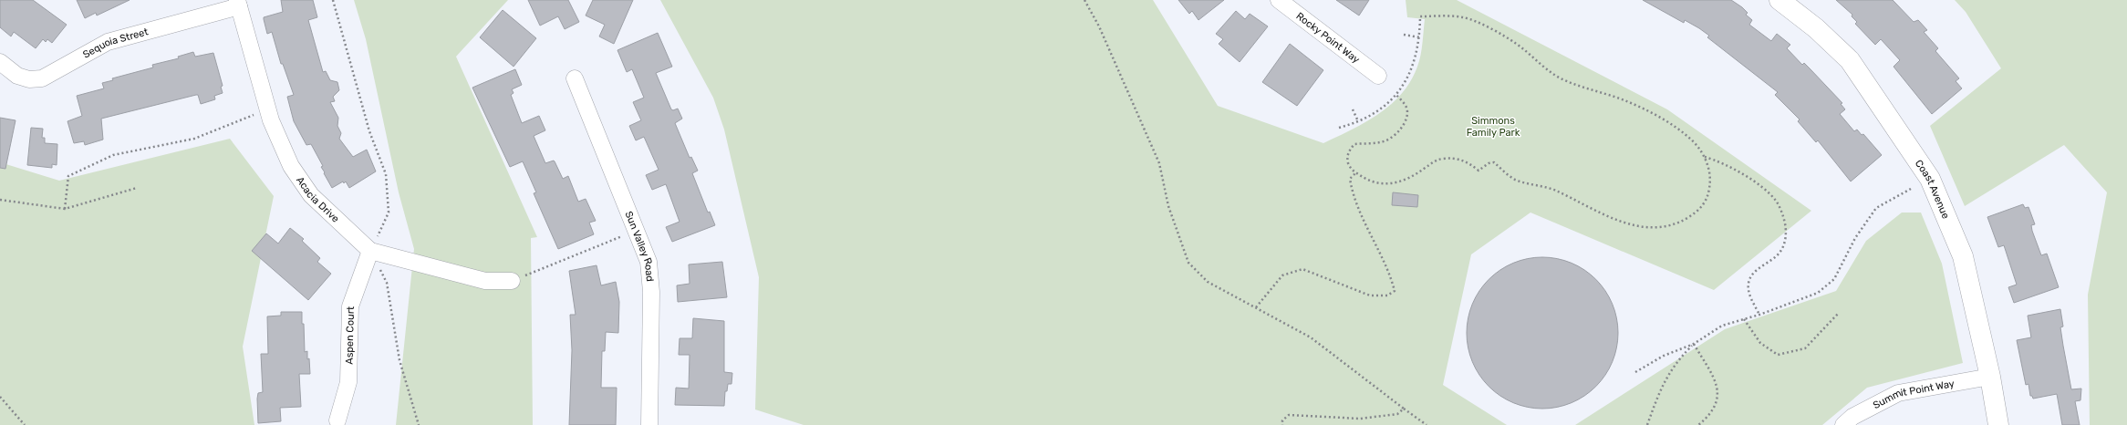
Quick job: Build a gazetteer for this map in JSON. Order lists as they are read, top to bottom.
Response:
{
  "streets": {
    "street": [
      "Rocky Point Way",
      "Sequoia Street",
      "Coast Avenue",
      "Acacia Drive",
      "Sun Valley Road",
      "Aspen Court",
      "Summit Point Way"
    ]
  },
  "crossings": [
    ["Sequoia Street", "Acacia Drive"],
    ["Coast Avenue", "Summit Point Way"],
    ["Acacia Drive", "Aspen Court"]
  ],
  "parks": ["Simmons Family Park"]
}
